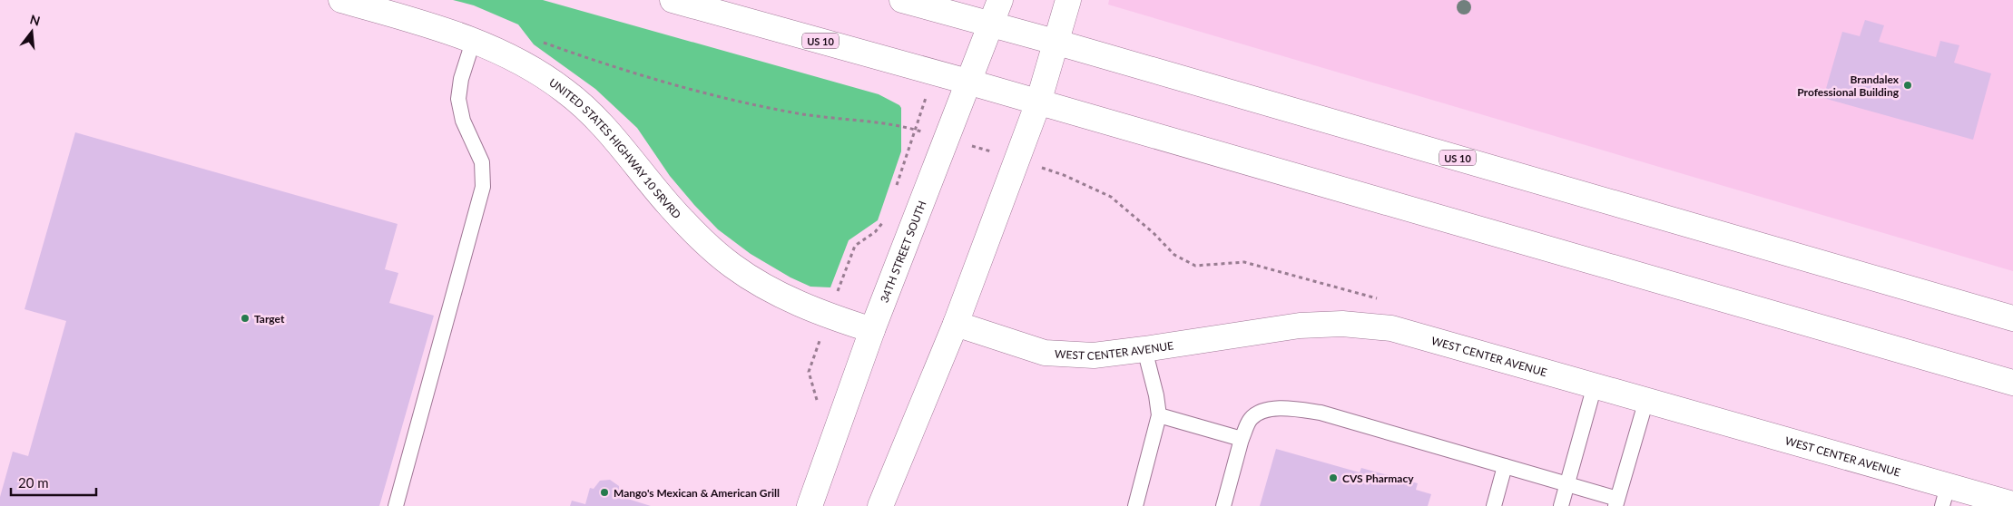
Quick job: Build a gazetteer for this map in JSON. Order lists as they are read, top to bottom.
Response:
{
  "streets": {
    "main road": [
      "US 10",
      "UNITED STATES HIGHWAY 10 SRVRD",
      "34TH STREET SOUTH",
      "WEST CENTER AVENUE"
    ]
  },
  "crossings": [
    ["US 10", "34TH STREET SOUTH"],
    ["UNITED STATES HIGHWAY 10 SRVRD", "34TH STREET SOUTH"]
  ],
  "places": [
    "Brandalex Professional Building",
    "Target",
    "CVS Pharmacy",
    "Mango's Mexican & American Grill"
  ],
  "scale_bar": "20 m",
  "north": "top"
}
